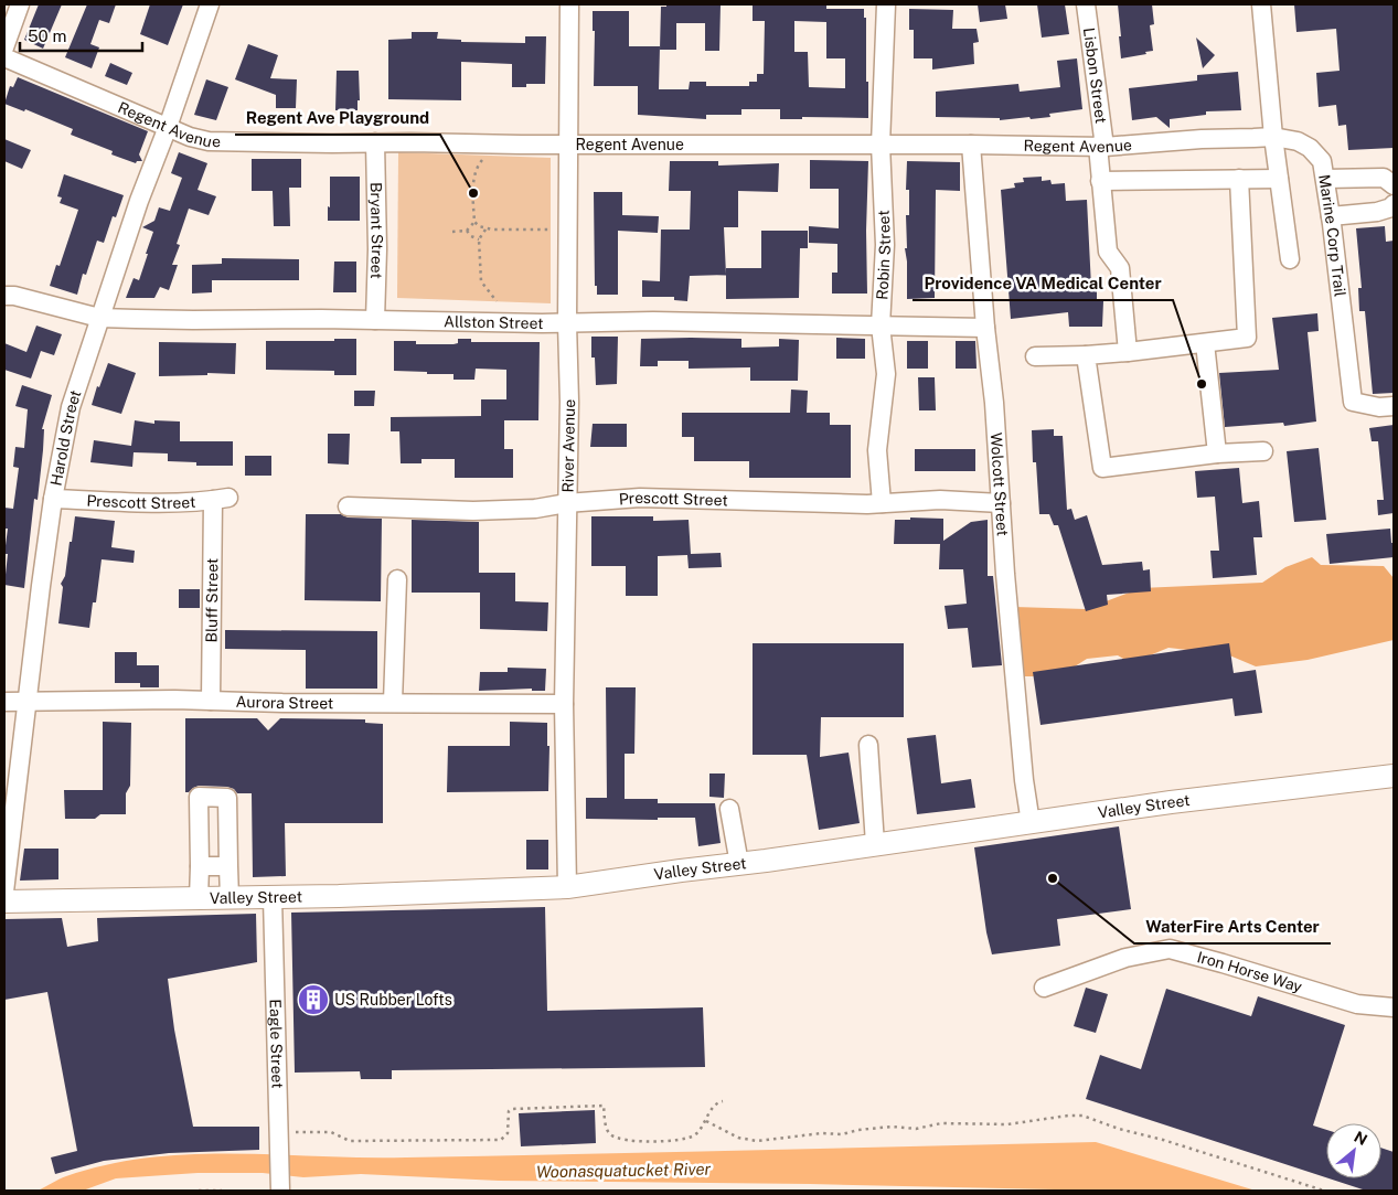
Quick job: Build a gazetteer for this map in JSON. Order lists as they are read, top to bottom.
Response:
{
  "streets": {
    "main road": ["Valley Street"],
    "street": [
      "Lisbon Street",
      "Regent Avenue",
      "Bryant Street",
      "Marine Corp Trail",
      "Robin Street",
      "Allston Street",
      "Harold Street",
      "River Avenue",
      "Wolcott Street",
      "Prescott Street",
      "Bluff Street",
      "Aurora Street",
      "Iron Horse Way",
      "Eagle Street"
    ]
  },
  "crossings": [
    ["Lisbon Street", "Regent Avenue"],
    ["Regent Avenue", "Bryant Street"],
    ["Regent Avenue", "Marine Corp Trail"],
    ["Regent Avenue", "Robin Street"],
    ["Regent Avenue", "Harold Street"],
    ["Regent Avenue", "River Avenue"],
    ["Regent Avenue", "Wolcott Street"],
    ["Bryant Street", "Allston Street"],
    ["Robin Street", "Allston Street"],
    ["Robin Street", "Prescott Street"],
    ["Allston Street", "Harold Street"],
    ["Allston Street", "River Avenue"],
    ["Allston Street", "Wolcott Street"],
    ["Harold Street", "Prescott Street"],
    ["Harold Street", "Aurora Street"],
    ["River Avenue", "Prescott Street"],
    ["River Avenue", "Aurora Street"],
    ["River Avenue", "Valley Street"],
    ["Wolcott Street", "Prescott Street"],
    ["Wolcott Street", "Valley Street"],
    ["Prescott Street", "Bluff Street"],
    ["Bluff Street", "Aurora Street"],
    ["Valley Street", "Eagle Street"]
  ],
  "water": ["Woonasquatucket River"],
  "places": {
    "other": ["Regent Ave Playground", "Providence VA Medical Center", "WaterFire Arts Center"],
    "building": ["US Rubber Lofts"]
  },
  "scale_bar": "50 m",
  "north": "top right"
}
